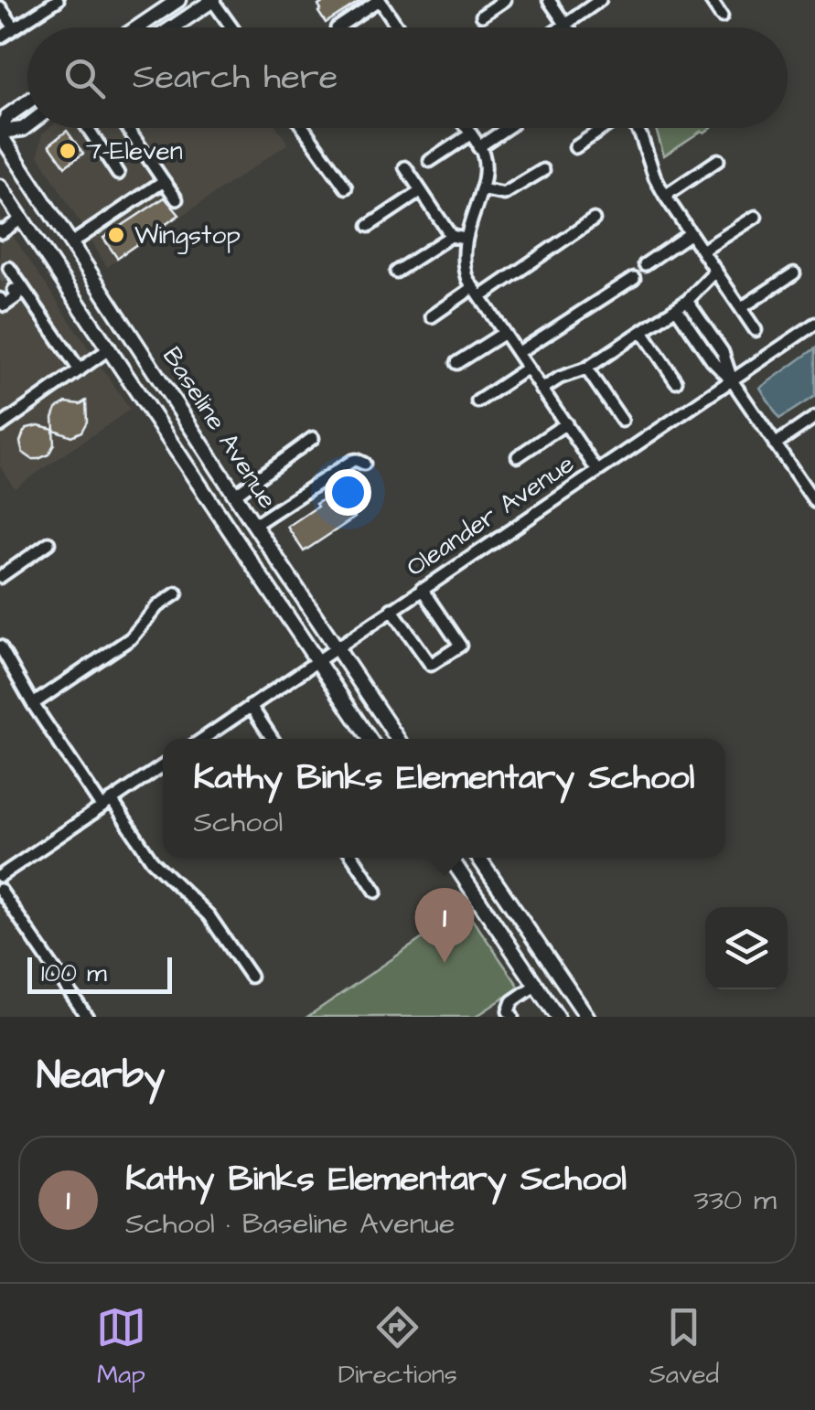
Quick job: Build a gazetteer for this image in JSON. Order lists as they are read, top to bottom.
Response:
{
  "streets": {
    "main road": ["Baseline Avenue"],
    "street": ["Oleander Avenue"]
  },
  "crossings": [
    ["Baseline Avenue", "Oleander Avenue"]
  ],
  "places": ["7-Eleven", "Wingstop"],
  "scale_bar": "100 m",
  "page": {
    "search": "Search here",
    "popup": ["Kathy Binks Elementary School", "School"],
    "pins": "1",
    "scale": "100 m",
    "heading": "Nearby",
    "list": [
      {
        "mark": "1",
        "name": "Kathy Binks Elementary School",
        "note": "School · Baseline Avenue",
        "value": "330 m"
      }
    ],
    "nav": ["Map", "Directions", "Saved"]
  }
}
